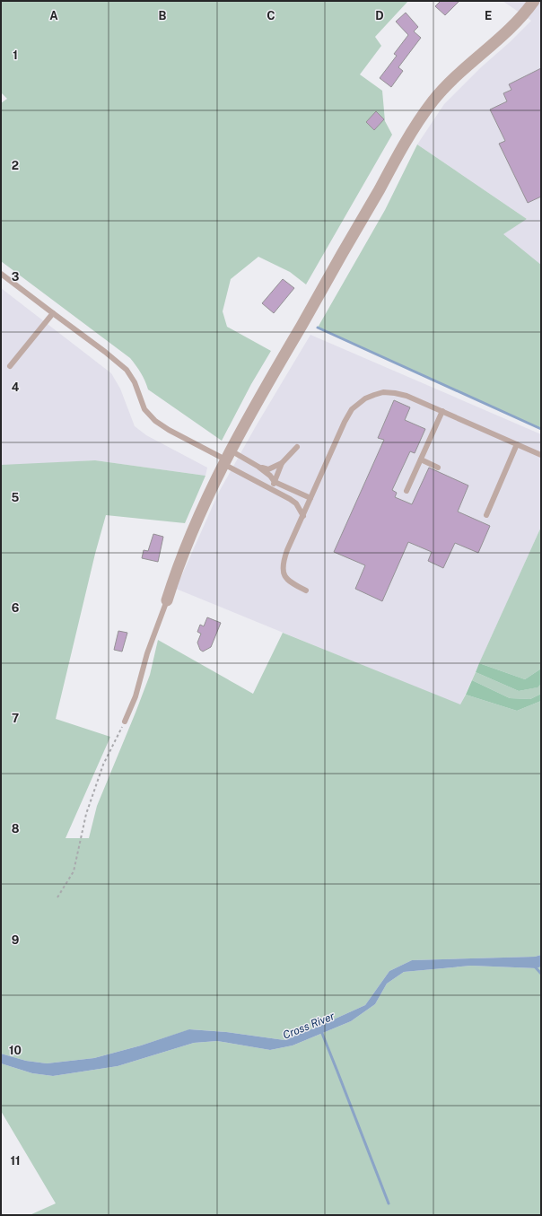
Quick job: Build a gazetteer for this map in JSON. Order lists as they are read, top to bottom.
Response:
{
  "water": ["Cross River"],
  "grid": {
    "columns": [
      "A",
      "B",
      "C",
      "D",
      "E"
    ],
    "rows": [
      "1",
      "2",
      "3",
      "4",
      "5",
      "6",
      "7",
      "8",
      "9",
      "10",
      "11"
    ]
  }
}
